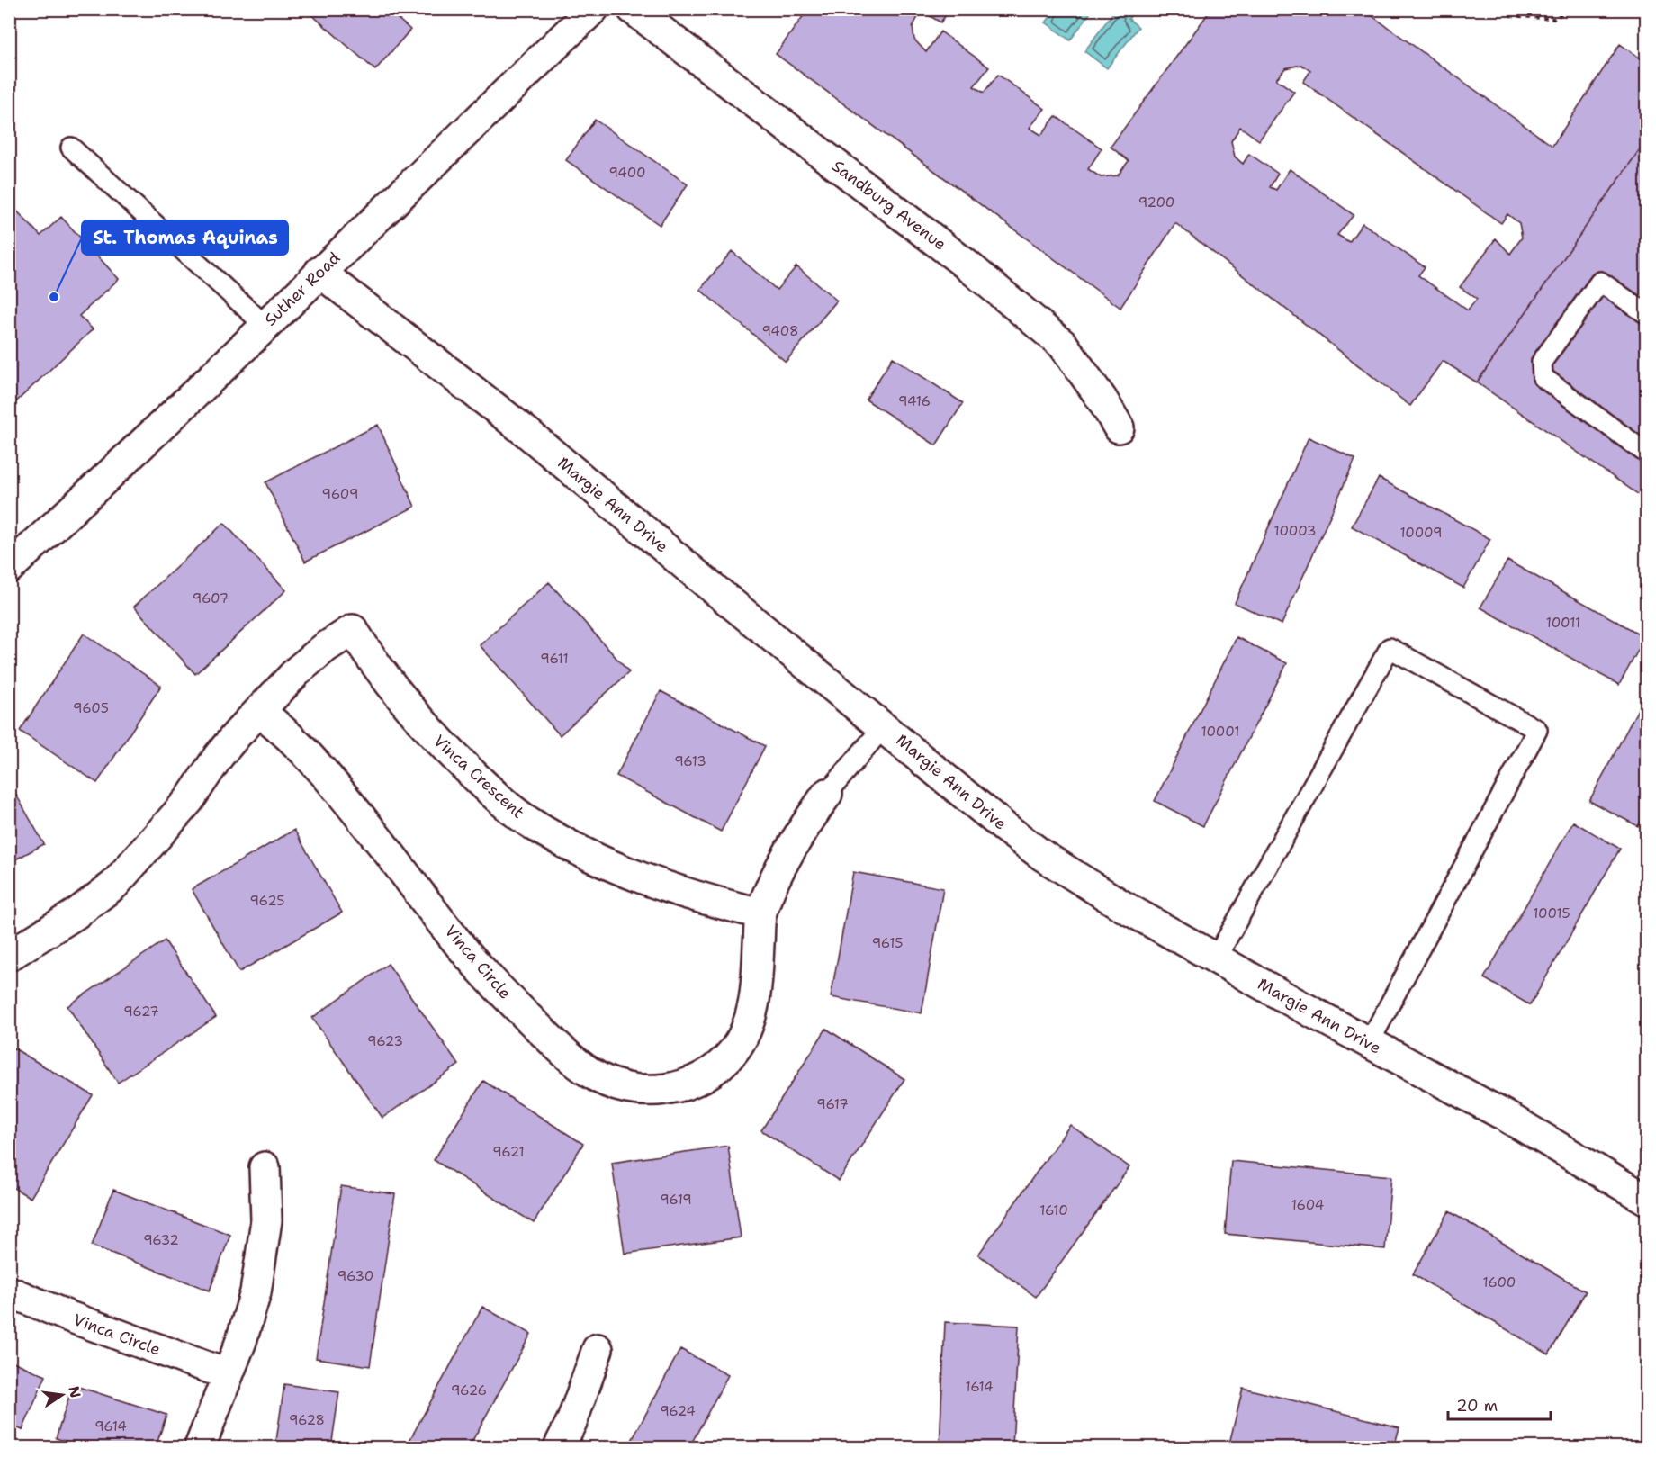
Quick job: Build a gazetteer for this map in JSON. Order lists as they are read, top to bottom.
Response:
{
  "streets": {
    "street": [
      "Sandburg Avenue",
      "Suther Road",
      "Margie Ann Drive",
      "Vinca Crescent",
      "Vinca Circle"
    ]
  },
  "crossings": [
    ["Suther Road", "Margie Ann Drive"],
    ["Margie Ann Drive", "Vinca Circle"],
    ["Vinca Crescent", "Vinca Circle"]
  ],
  "places": ["St. Thomas Aquinas"],
  "house_numbers": [
    "9400",
    "9200",
    "9408",
    "9416",
    "9609",
    "10003",
    "10009",
    "9607",
    "10011",
    "9611",
    "9605",
    "10001",
    "9613",
    "9625",
    "10015",
    "9615",
    "9627",
    "9623",
    "9617",
    "9621",
    "9619",
    "1604",
    "1610",
    "9632",
    "9630",
    "1600",
    "1614",
    "9626",
    "9624",
    "9628",
    "9614"
  ],
  "scale_bar": "20 m",
  "north": "right"
}
